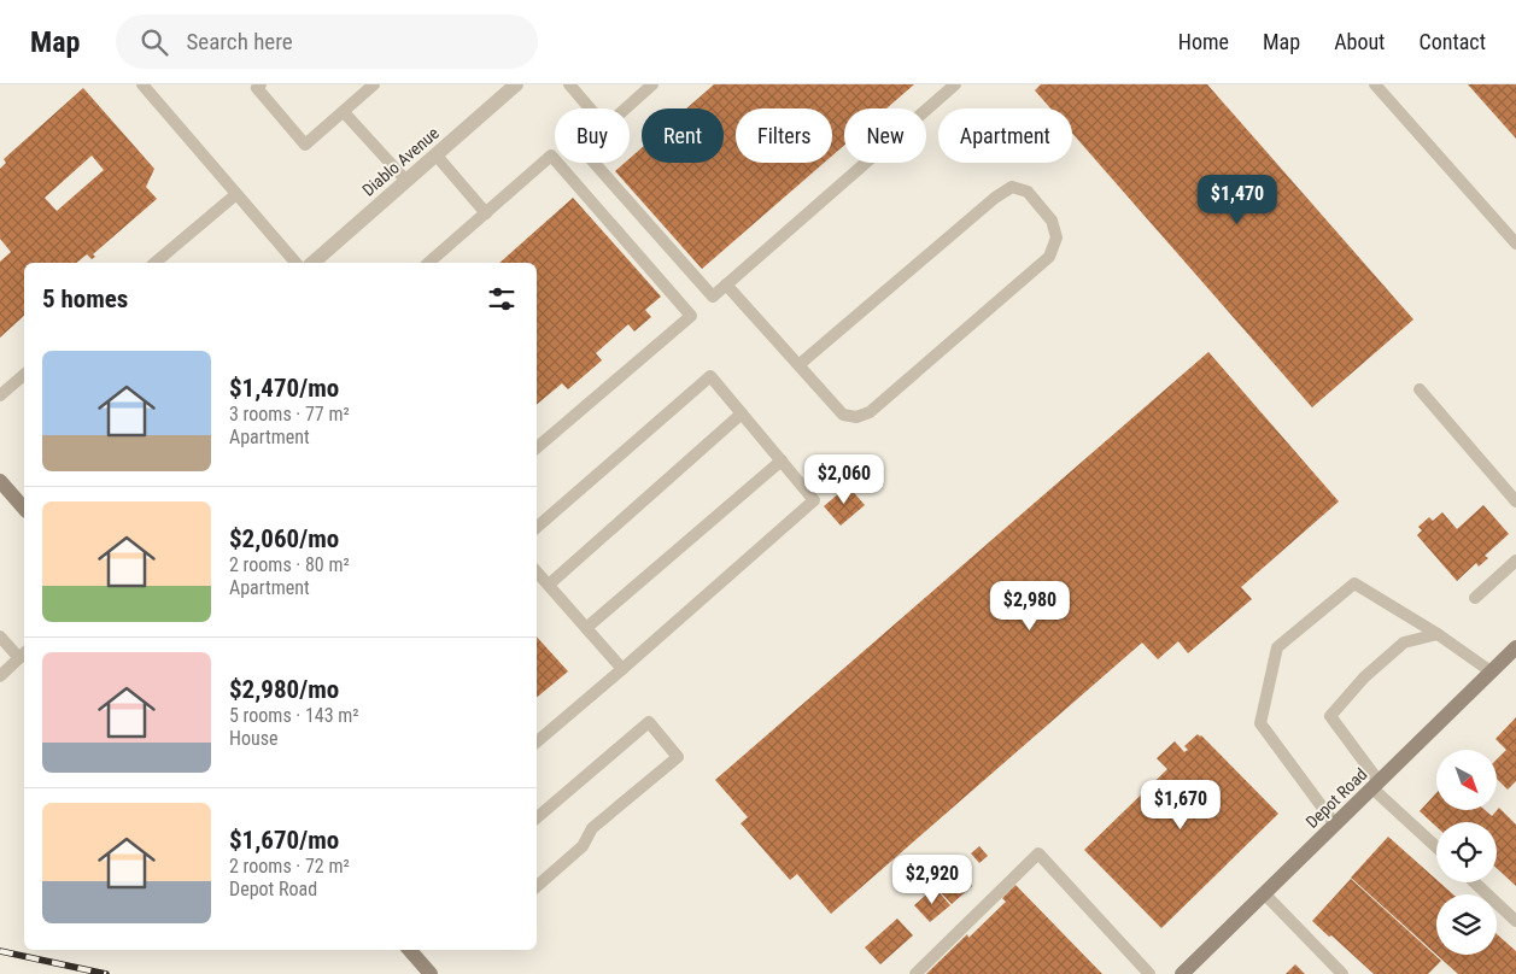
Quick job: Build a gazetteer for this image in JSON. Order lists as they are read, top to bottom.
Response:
{
  "streets": {
    "main road": ["Depot Road"],
    "street": ["Diablo Avenue"]
  },
  "north": "bottom right",
  "page": {
    "header": "Map",
    "search": "Search here",
    "nav": [
      "Home",
      "Map",
      "About",
      "Contact"
    ],
    "chip": [
      "Buy",
      "Rent",
      "Filters",
      "New",
      "Apartment"
    ],
    "price": [
      "$1,470",
      "$2,060",
      "$2,980",
      "$1,670",
      "$2,920"
    ],
    "heading": "5 homes",
    "list": [
      {
        "name": "$1,470/mo",
        "note": "3 rooms · 77 m² · Apartment"
      },
      {
        "name": "$2,060/mo",
        "note": "2 rooms · 80 m² · Apartment"
      },
      {
        "name": "$2,980/mo",
        "note": "5 rooms · 143 m² · House"
      },
      {
        "name": "$1,670/mo",
        "note": "2 rooms · 72 m² · Depot Road"
      }
    ]
  }
}
